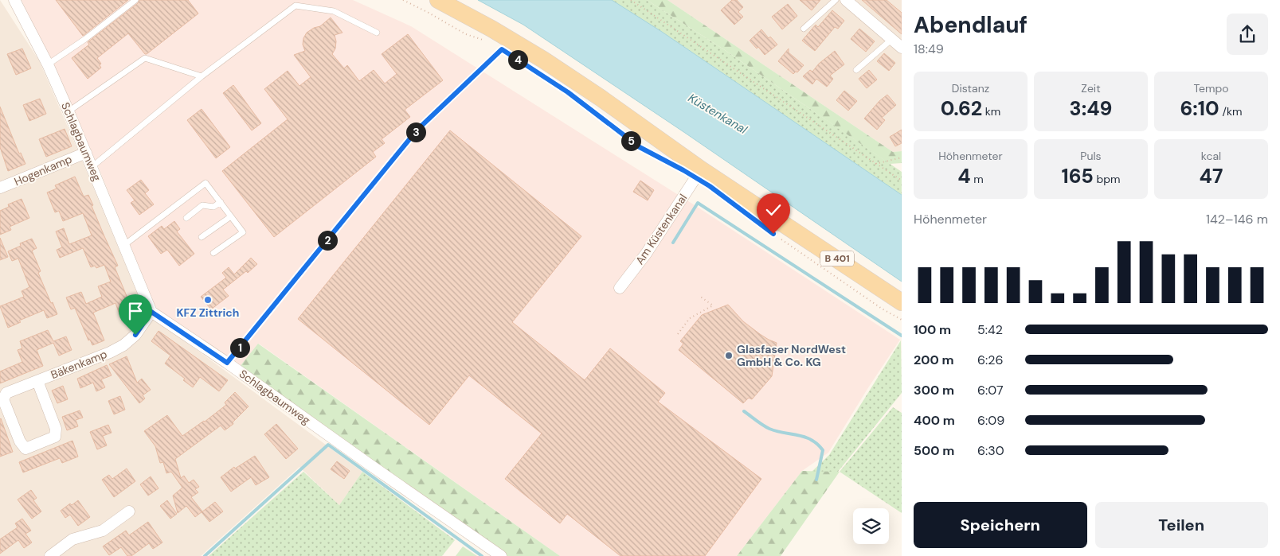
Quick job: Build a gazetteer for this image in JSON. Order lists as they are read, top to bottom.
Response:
{
  "streets": {
    "main road": ["B 401"],
    "street": [
      "Schlagbaumweg",
      "Hogenkamp",
      "Am Küstenkanal",
      "Bäkenkamp"
    ]
  },
  "crossings": [
    ["Schlagbaumweg", "Hogenkamp"],
    ["Schlagbaumweg", "Bäkenkamp"],
    ["Am Küstenkanal", "B 401"]
  ],
  "water": ["Küstenkanal"],
  "places": ["KFZ Zittrich", "Glasfaser NordWest GmbH & Co. KG"],
  "page": {
    "heading": ["Abendlauf", "18:49"],
    "pins": [
      "4",
      "3",
      "5",
      "2",
      "1"
    ],
    "stats": [
      ["Distanz", "0.62 km"],
      ["Zeit", "3:49"],
      ["Tempo", "6:10 /km"],
      ["Höhenmeter", "4 m"],
      ["Puls", "165 bpm"],
      ["kcal", "47"]
    ],
    "chart": ["Höhenmeter", "142–146 m"],
    "list": [
      {
        "name": "100 m",
        "note": "5:42"
      },
      {
        "name": "200 m",
        "note": "6:26"
      },
      {
        "name": "300 m",
        "note": "6:07"
      },
      {
        "name": "400 m",
        "note": "6:09"
      },
      {
        "name": "500 m",
        "note": "6:30"
      }
    ],
    "buttons": ["Speichern", "Teilen"]
  }
}
